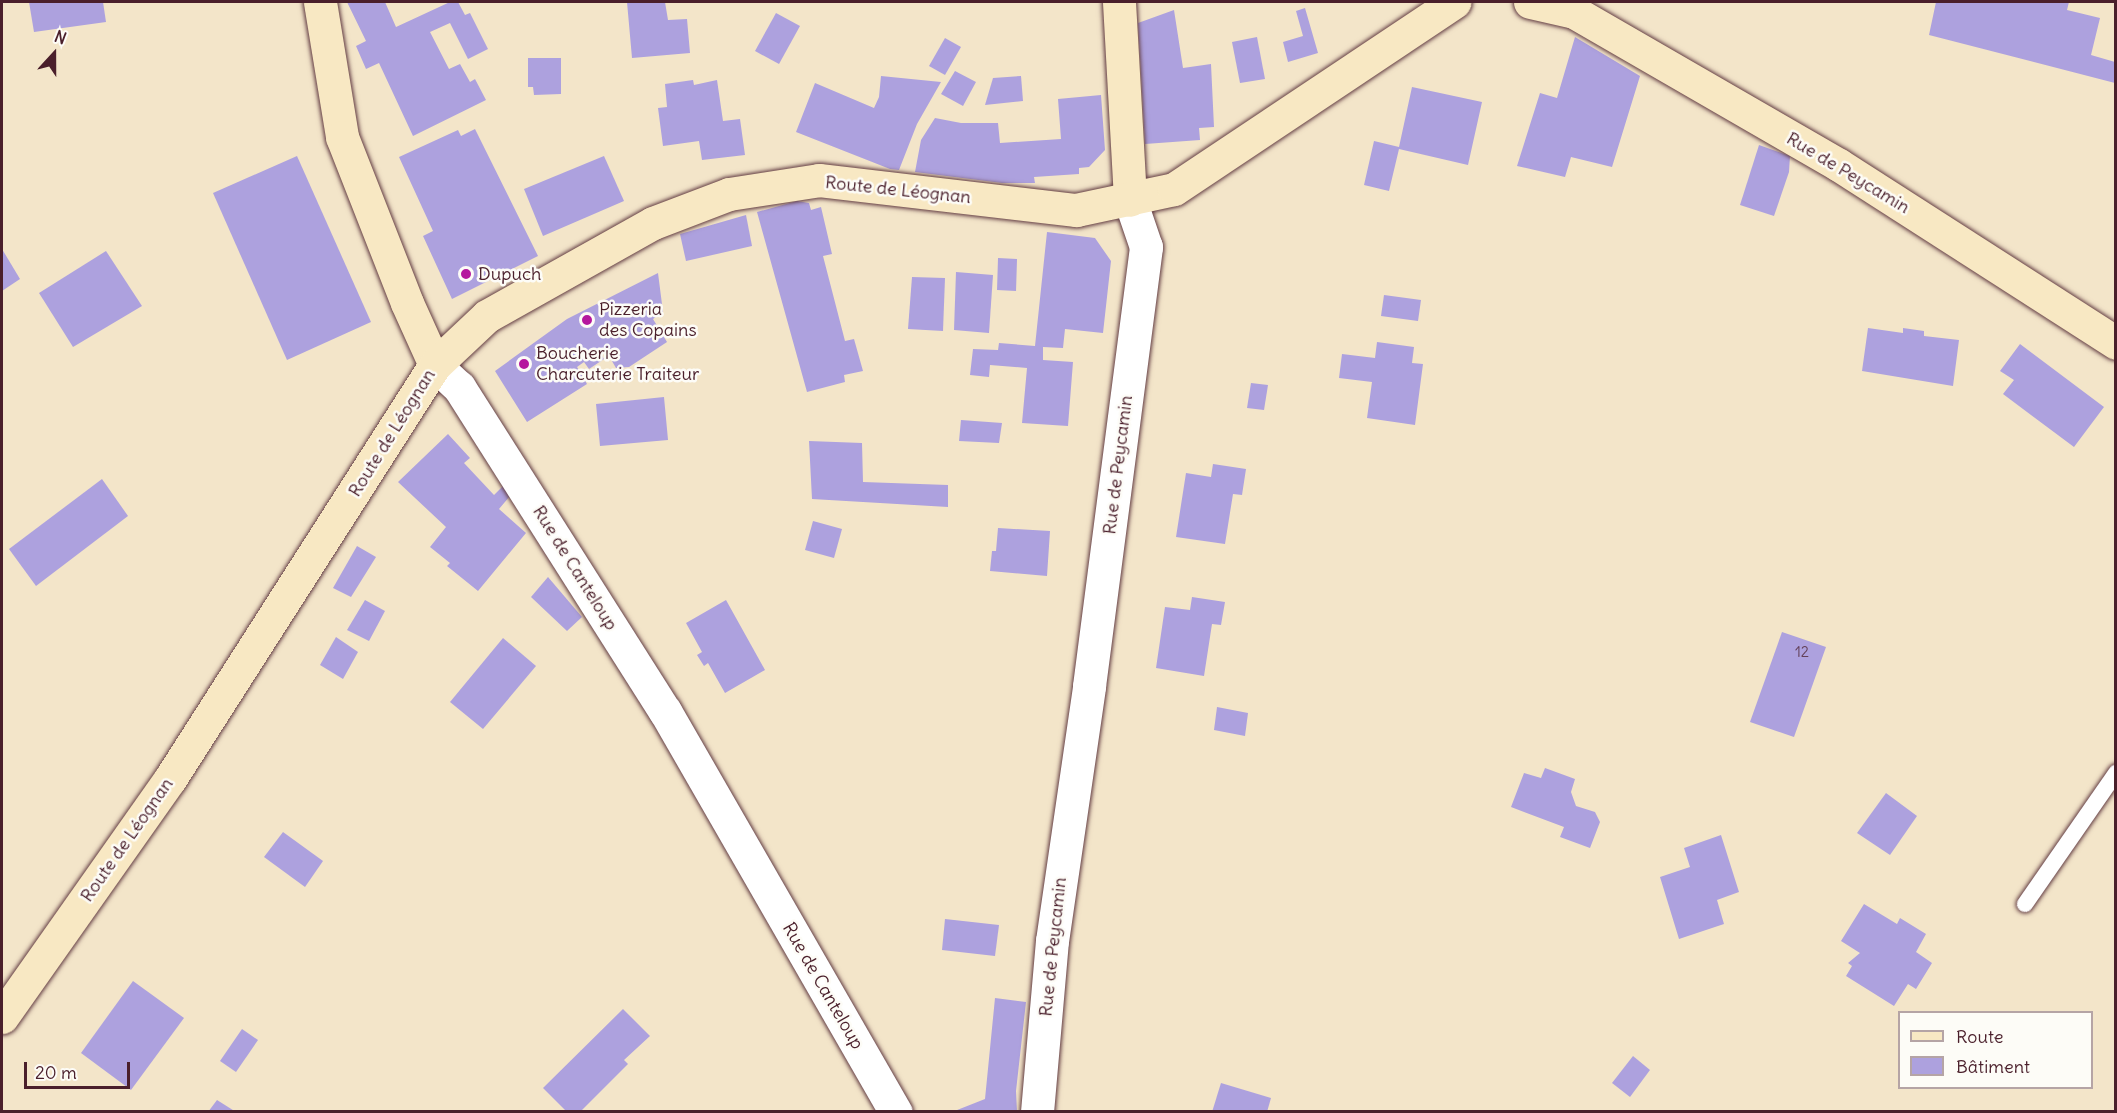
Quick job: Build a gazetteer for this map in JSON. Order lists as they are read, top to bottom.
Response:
{
  "streets": {
    "street": ["Rue de Peycamin", "Route de Léognan", "Rue de Canteloup"]
  },
  "crossings": [
    ["Rue de Peycamin", "Route de Léognan"],
    ["Route de Léognan", "Rue de Canteloup"]
  ],
  "places": ["Dupuch", "Pizzeria des Copains", "Boucherie Charcuterie Traiteur"],
  "house_numbers": ["12"],
  "legend": ["Route", "Bâtiment"],
  "scale_bar": "20 m",
  "north": "top"
}
